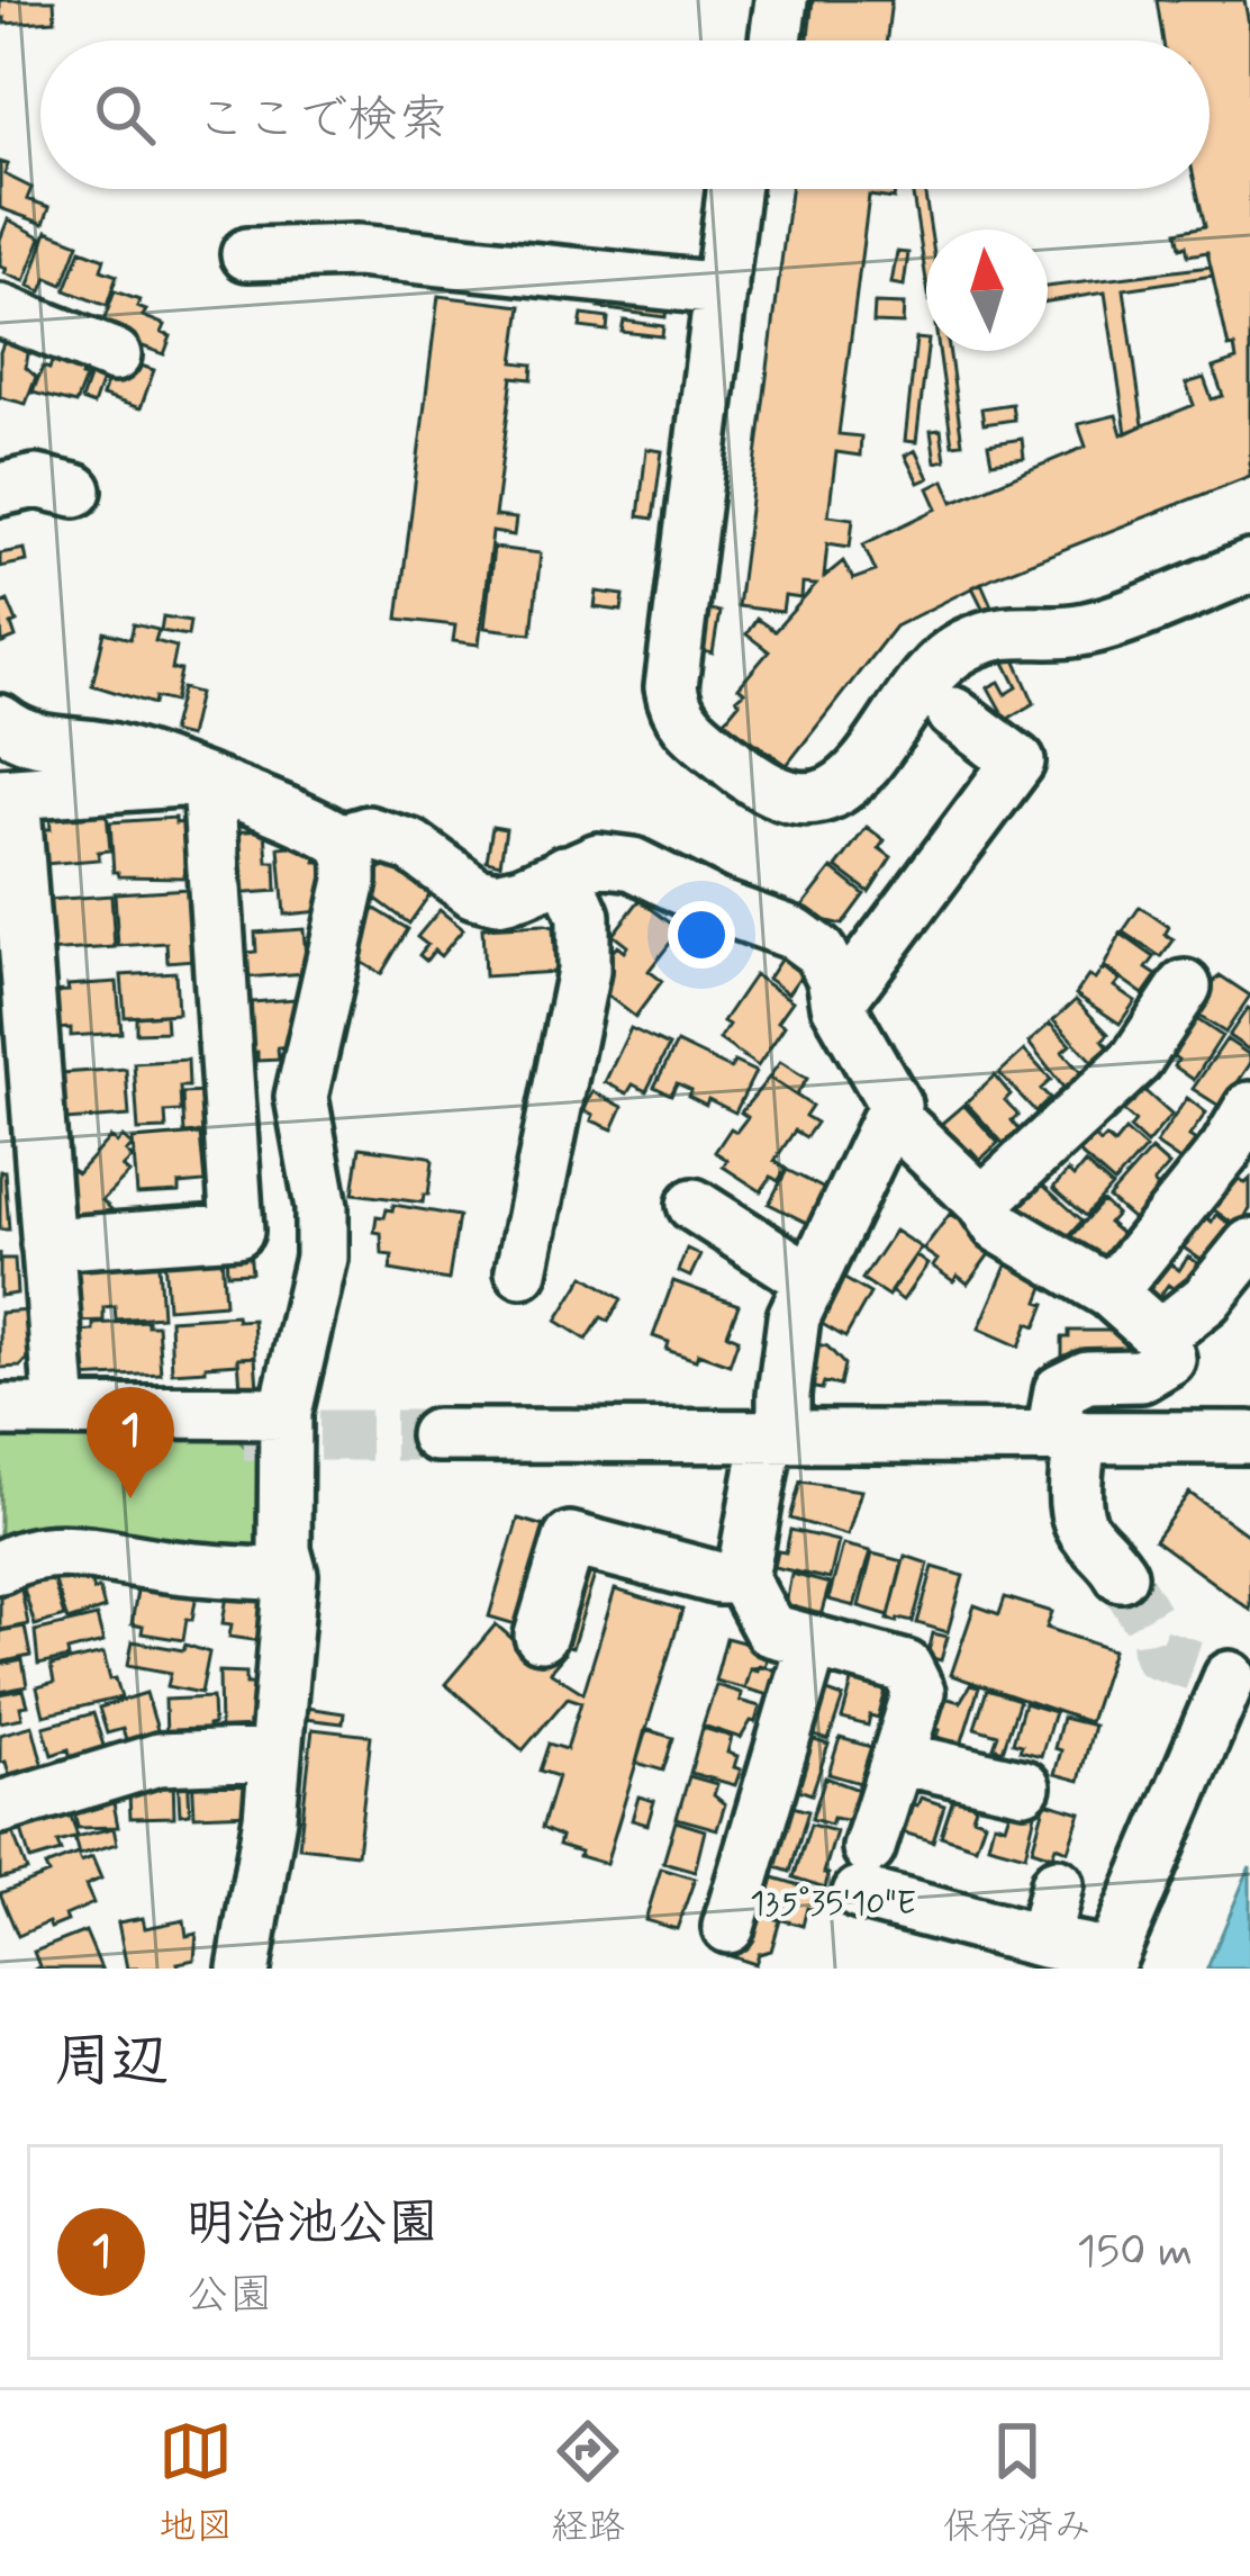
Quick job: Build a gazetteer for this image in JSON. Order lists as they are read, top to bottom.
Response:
{
  "north": "top",
  "page": {
    "search": "ここで検索",
    "pins": "1",
    "heading": "周辺",
    "list": [
      {
        "mark": "1",
        "name": "明治池公園",
        "note": "公園",
        "value": "150 m"
      }
    ],
    "nav": ["地図", "経路", "保存済み"]
  },
  "coordinates": ["135°35'10\"E"]
}
